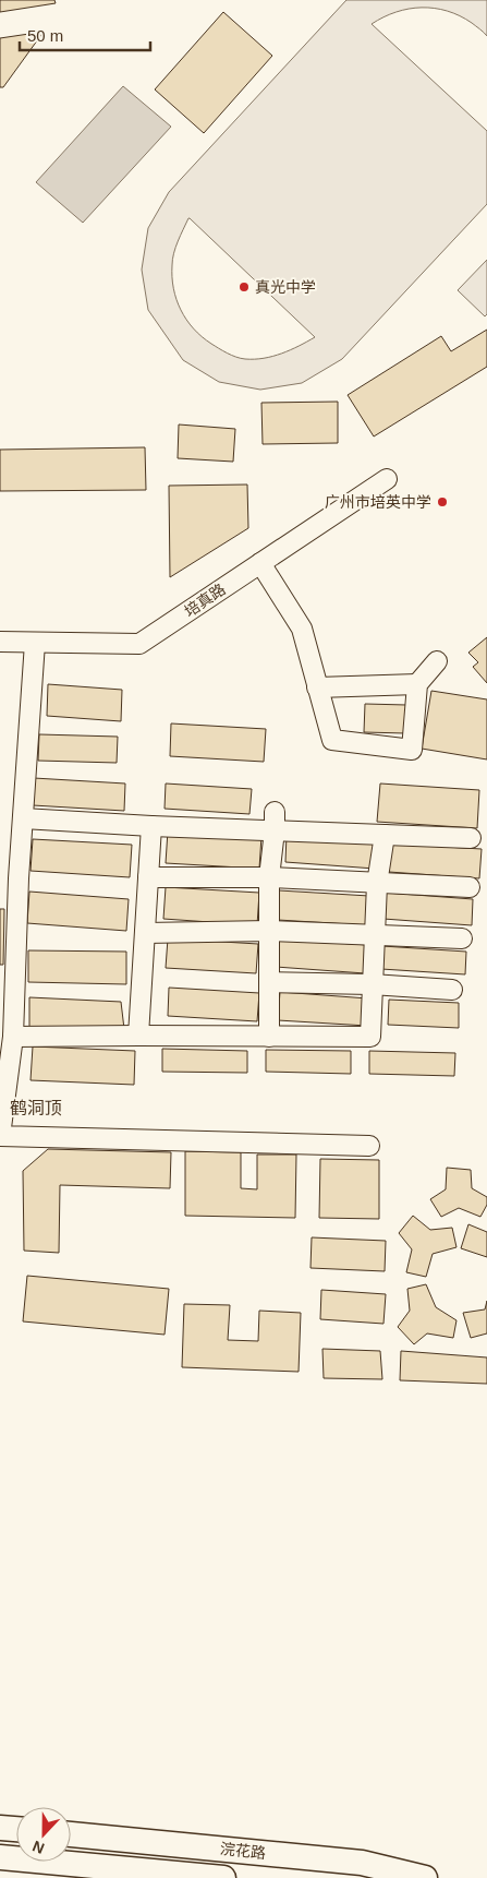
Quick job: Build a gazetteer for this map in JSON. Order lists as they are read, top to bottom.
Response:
{
  "streets": {
    "main road": ["浣花路"],
    "street": ["培真路"]
  },
  "districts": ["鹤洞顶"],
  "places": ["真光中学", "广州市培英中学"],
  "scale_bar": "50 m",
  "north": "bottom"
}
